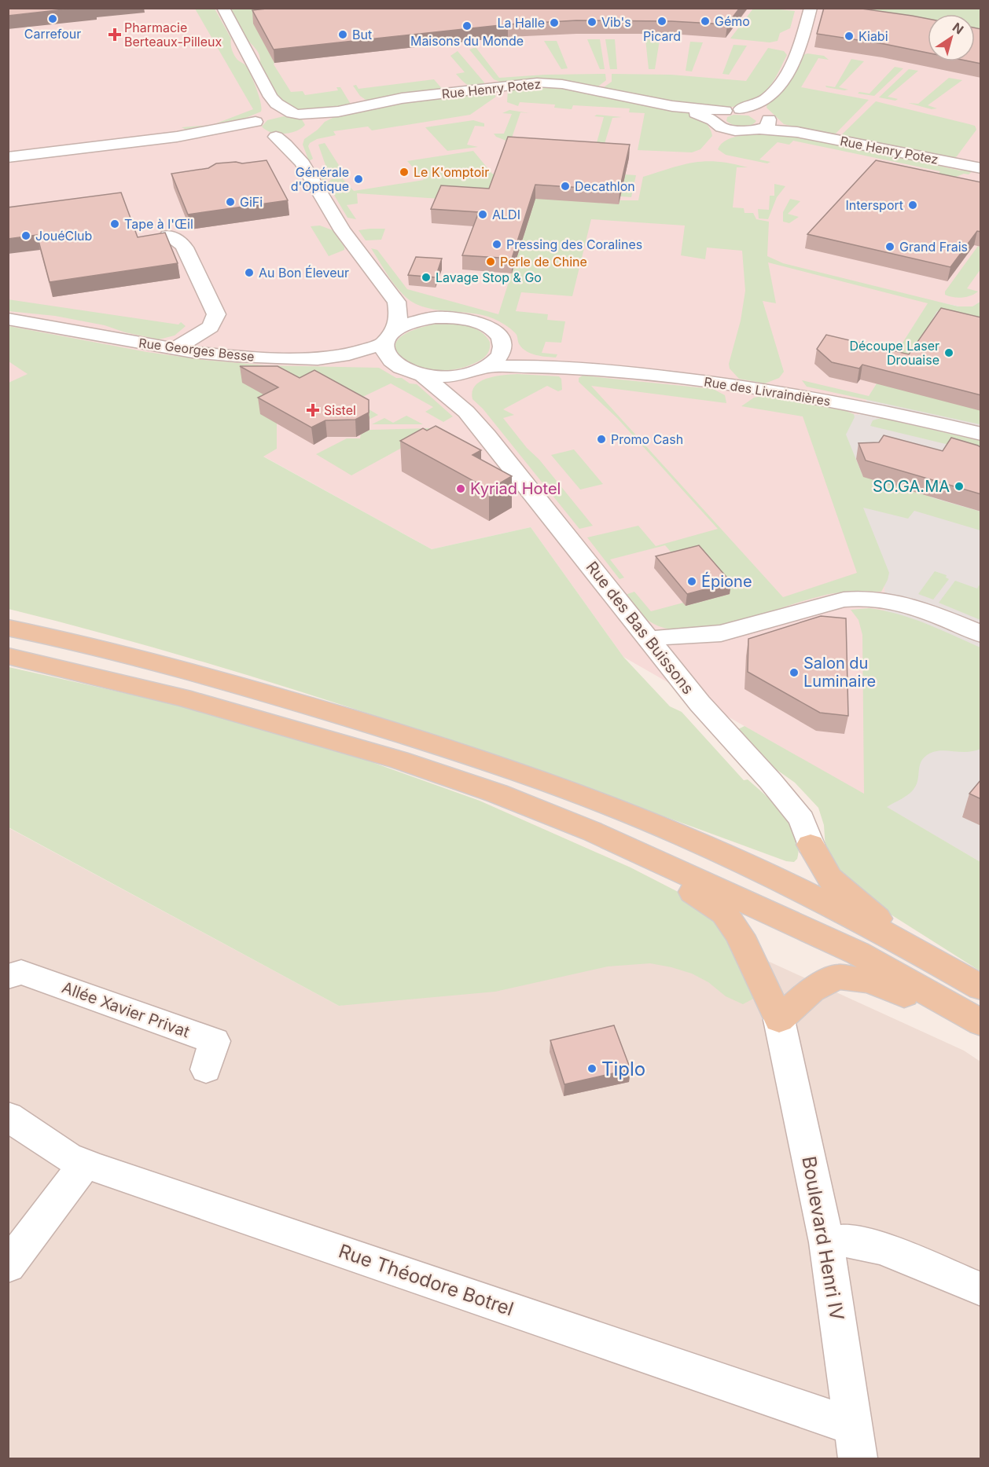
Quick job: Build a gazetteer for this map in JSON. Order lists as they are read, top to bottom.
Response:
{
  "streets": {
    "street": [
      "Rue Henry Potez",
      "Rue Georges Besse",
      "Rue des Livraindières",
      "Rue des Bas Buissons",
      "Allée Xavier Privat",
      "Boulevard Henri IV",
      "Rue Théodore Botrel"
    ]
  },
  "crossings": [
    ["Boulevard Henri IV", "Rue Théodore Botrel"]
  ],
  "places": {
    "other": [
      "Carrefour",
      "Picard",
      "Gémo",
      "Vib's",
      "La Halle",
      "Maisons du Monde",
      "But",
      "Kiabi",
      "Le K'omptoir",
      "Générale d'Optique",
      "Decathlon",
      "GiFi",
      "Intersport",
      "ALDI",
      "Tape à l'Œil",
      "JouéClub",
      "Pressing des Coralines",
      "Grand Frais",
      "Perle de Chine",
      "Au Bon Éleveur",
      "Lavage Stop & Go",
      "Découpe Laser Drouaise",
      "Promo Cash",
      "SO.GA.MA",
      "Kyriad Hotel",
      "Épione",
      "Salon du Luminaire",
      "Tiplo"
    ],
    "health": ["Pharmacie Berteaux-Pilleux", "Sistel"]
  },
  "north": "top right"
}
